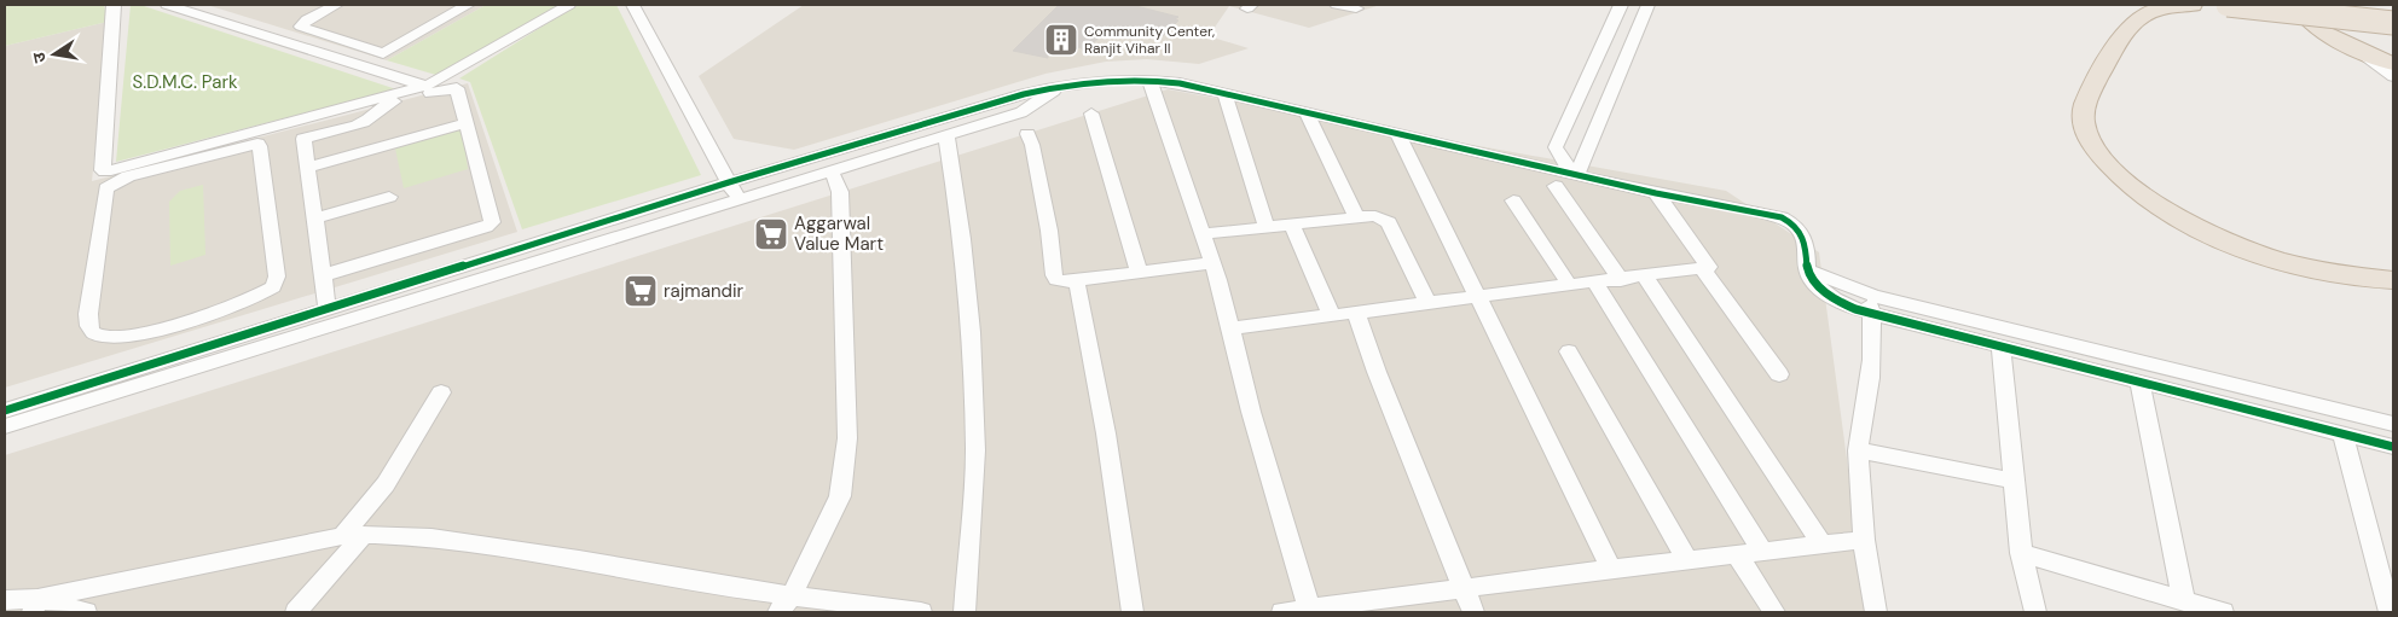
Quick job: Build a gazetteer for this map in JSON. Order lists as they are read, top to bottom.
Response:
{
  "parks": ["S.D.M.C. Park"],
  "places": {
    "building": ["Community Center, Ranjit Vihar II"],
    "supermarket": ["Aggarwal Value Mart", "rajmandir"]
  },
  "north": "left"
}
